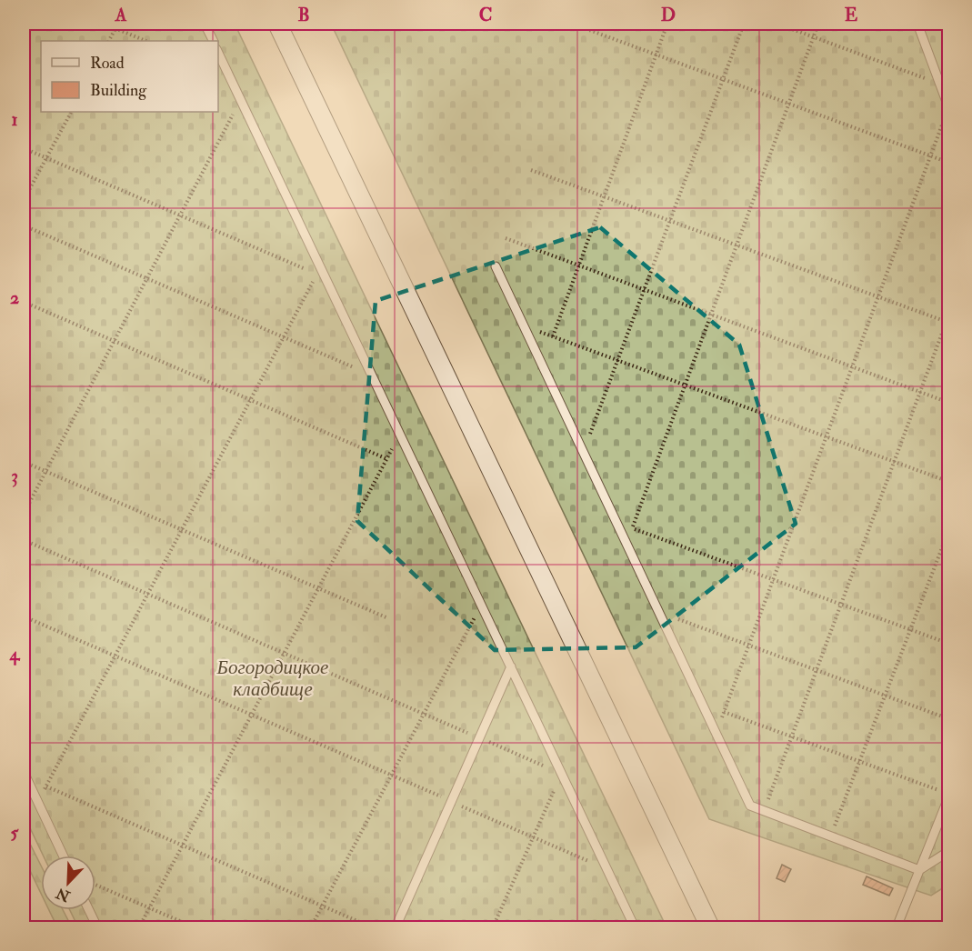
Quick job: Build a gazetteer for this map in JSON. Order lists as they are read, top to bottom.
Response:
{
  "parks": ["Богородицкое кладбище"],
  "legend": ["Road", "Building"],
  "north": "bottom left",
  "grid": {
    "columns": [
      "A",
      "B",
      "C",
      "D",
      "E"
    ],
    "rows": [
      "1",
      "2",
      "3",
      "4",
      "5"
    ]
  }
}
